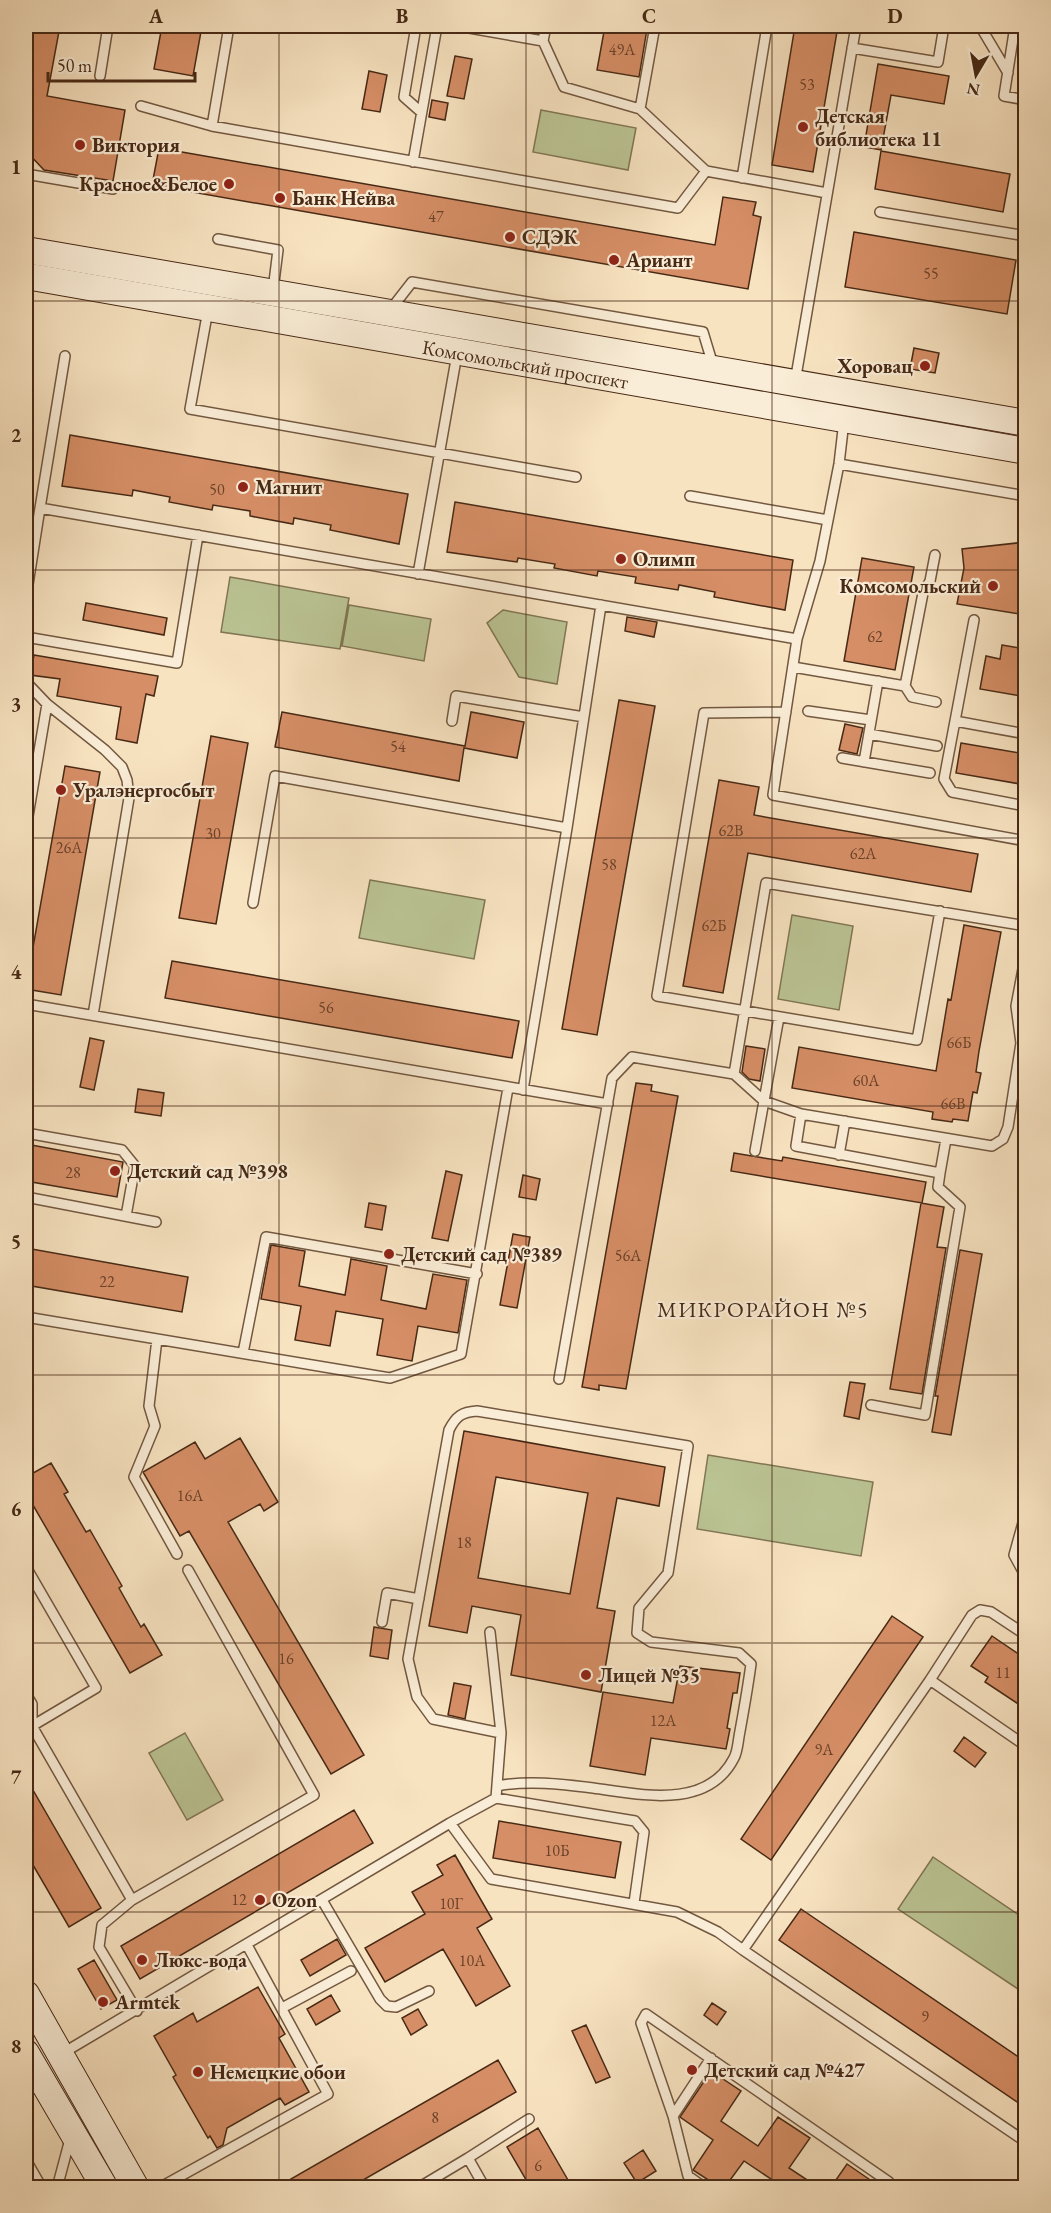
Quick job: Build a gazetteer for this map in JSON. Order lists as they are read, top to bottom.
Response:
{
  "streets": {
    "main road": ["Комсомольский проспект"]
  },
  "districts": ["МИКРОРАЙОН №5"],
  "places": [
    "Детская библиотека 11",
    "Виктория",
    "Красное&Белое",
    "Банк Нейва",
    "СДЭК",
    "Ариант",
    "Хоровац",
    "Магнит",
    "Олимп",
    "Комсомольский",
    "Уралэнергосбыт",
    "Детский сад №398",
    "Детский сад №389",
    "Лицей №35",
    "Ozon",
    "Люкс-вода",
    "Armtek",
    "Детский сад №427",
    "Немецкие обои"
  ],
  "house_numbers": [
    "49А",
    "53",
    "47",
    "55",
    "50",
    "62",
    "54",
    "62В",
    "30",
    "26А",
    "62А",
    "58",
    "62Б",
    "56",
    "66Б",
    "60А",
    "66В",
    "28",
    "56А",
    "22",
    "16А",
    "18",
    "16",
    "11",
    "12А",
    "9А",
    "10Б",
    "12",
    "10Г",
    "10А",
    "9",
    "8",
    "6"
  ],
  "scale_bar": "50 m",
  "north": "bottom",
  "grid": {
    "columns": [
      "A",
      "B",
      "C",
      "D"
    ],
    "rows": [
      "1",
      "2",
      "3",
      "4",
      "5",
      "6",
      "7",
      "8"
    ]
  }
}
